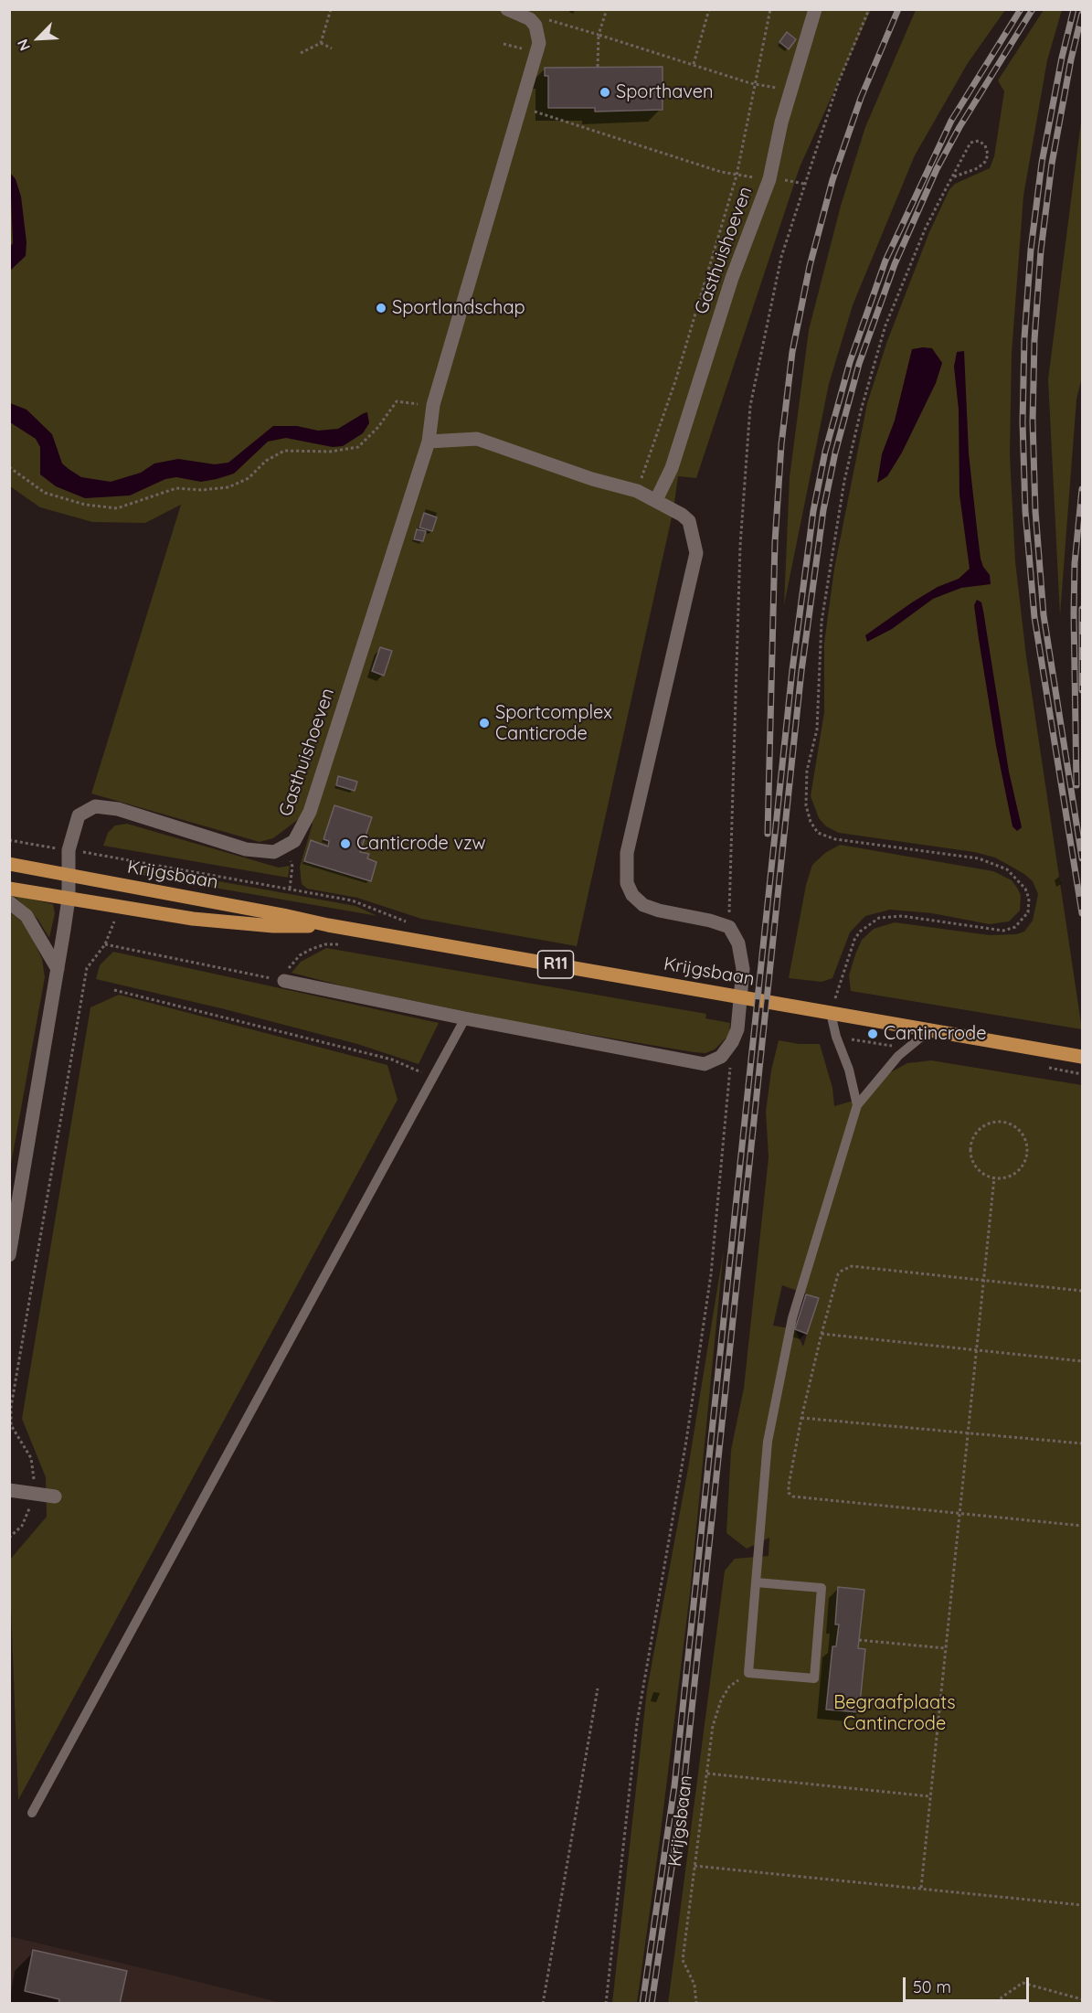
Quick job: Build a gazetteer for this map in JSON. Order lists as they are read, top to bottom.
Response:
{
  "streets": {
    "main road": ["Krijgsbaan", "R11"],
    "street": ["Gasthuishoeven"]
  },
  "parks": ["Begraafplaats Cantincrode"],
  "places": [
    "Sporthaven",
    "Sportlandschap",
    "Sportcomplex Canticrode",
    "Canticrode vzw",
    "Cantincrode"
  ],
  "scale_bar": "50 m",
  "north": "bottom left"
}
